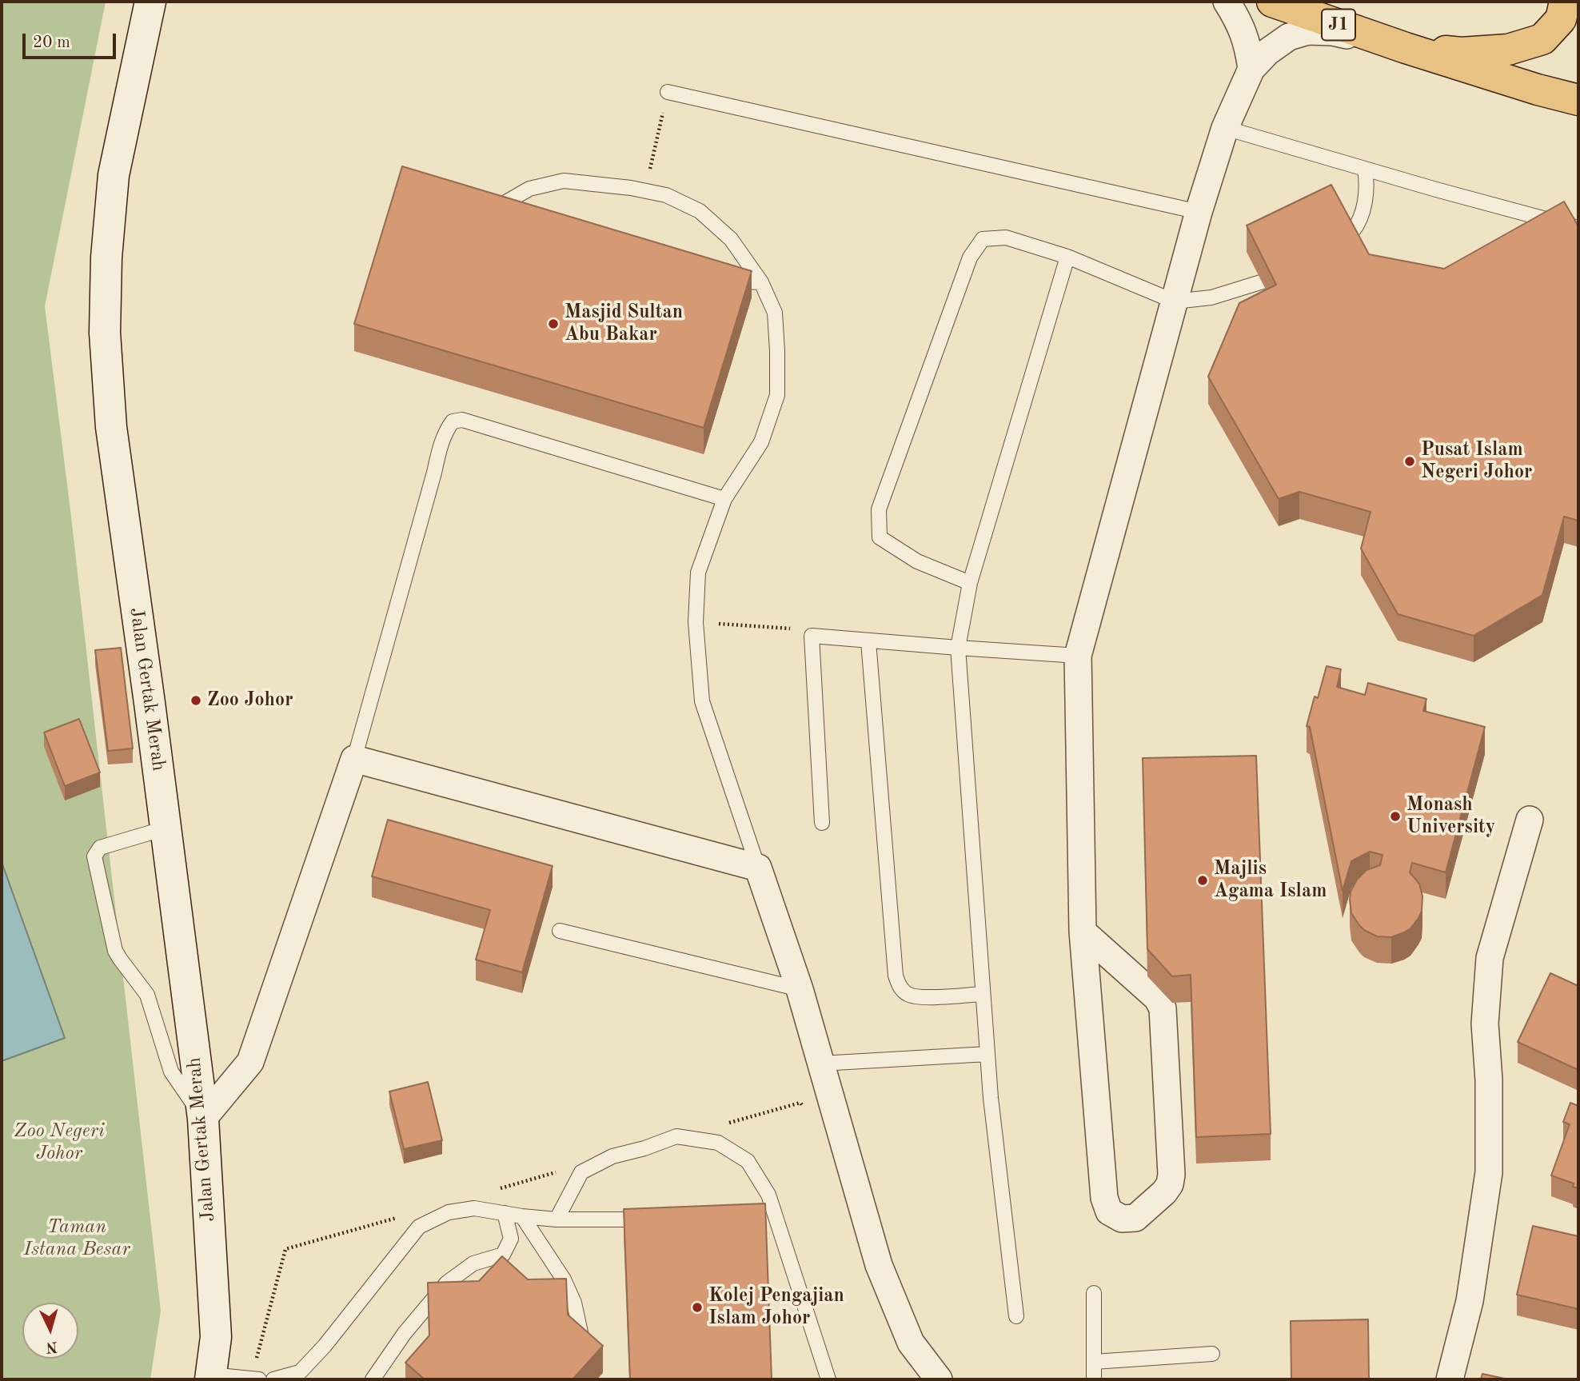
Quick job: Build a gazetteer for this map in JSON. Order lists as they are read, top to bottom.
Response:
{
  "streets": {
    "main road": ["J1", "Jalan Gertak Merah"]
  },
  "parks": ["Zoo Negeri Johor", "Taman Istana Besar"],
  "places": [
    "Masjid Sultan Abu Bakar",
    "Pusat Islam Negeri Johor",
    "Zoo Johor",
    "Monash University",
    "Majlis Agama Islam",
    "Kolej Pengajian Islam Johor"
  ],
  "scale_bar": "20 m",
  "north": "bottom"
}
